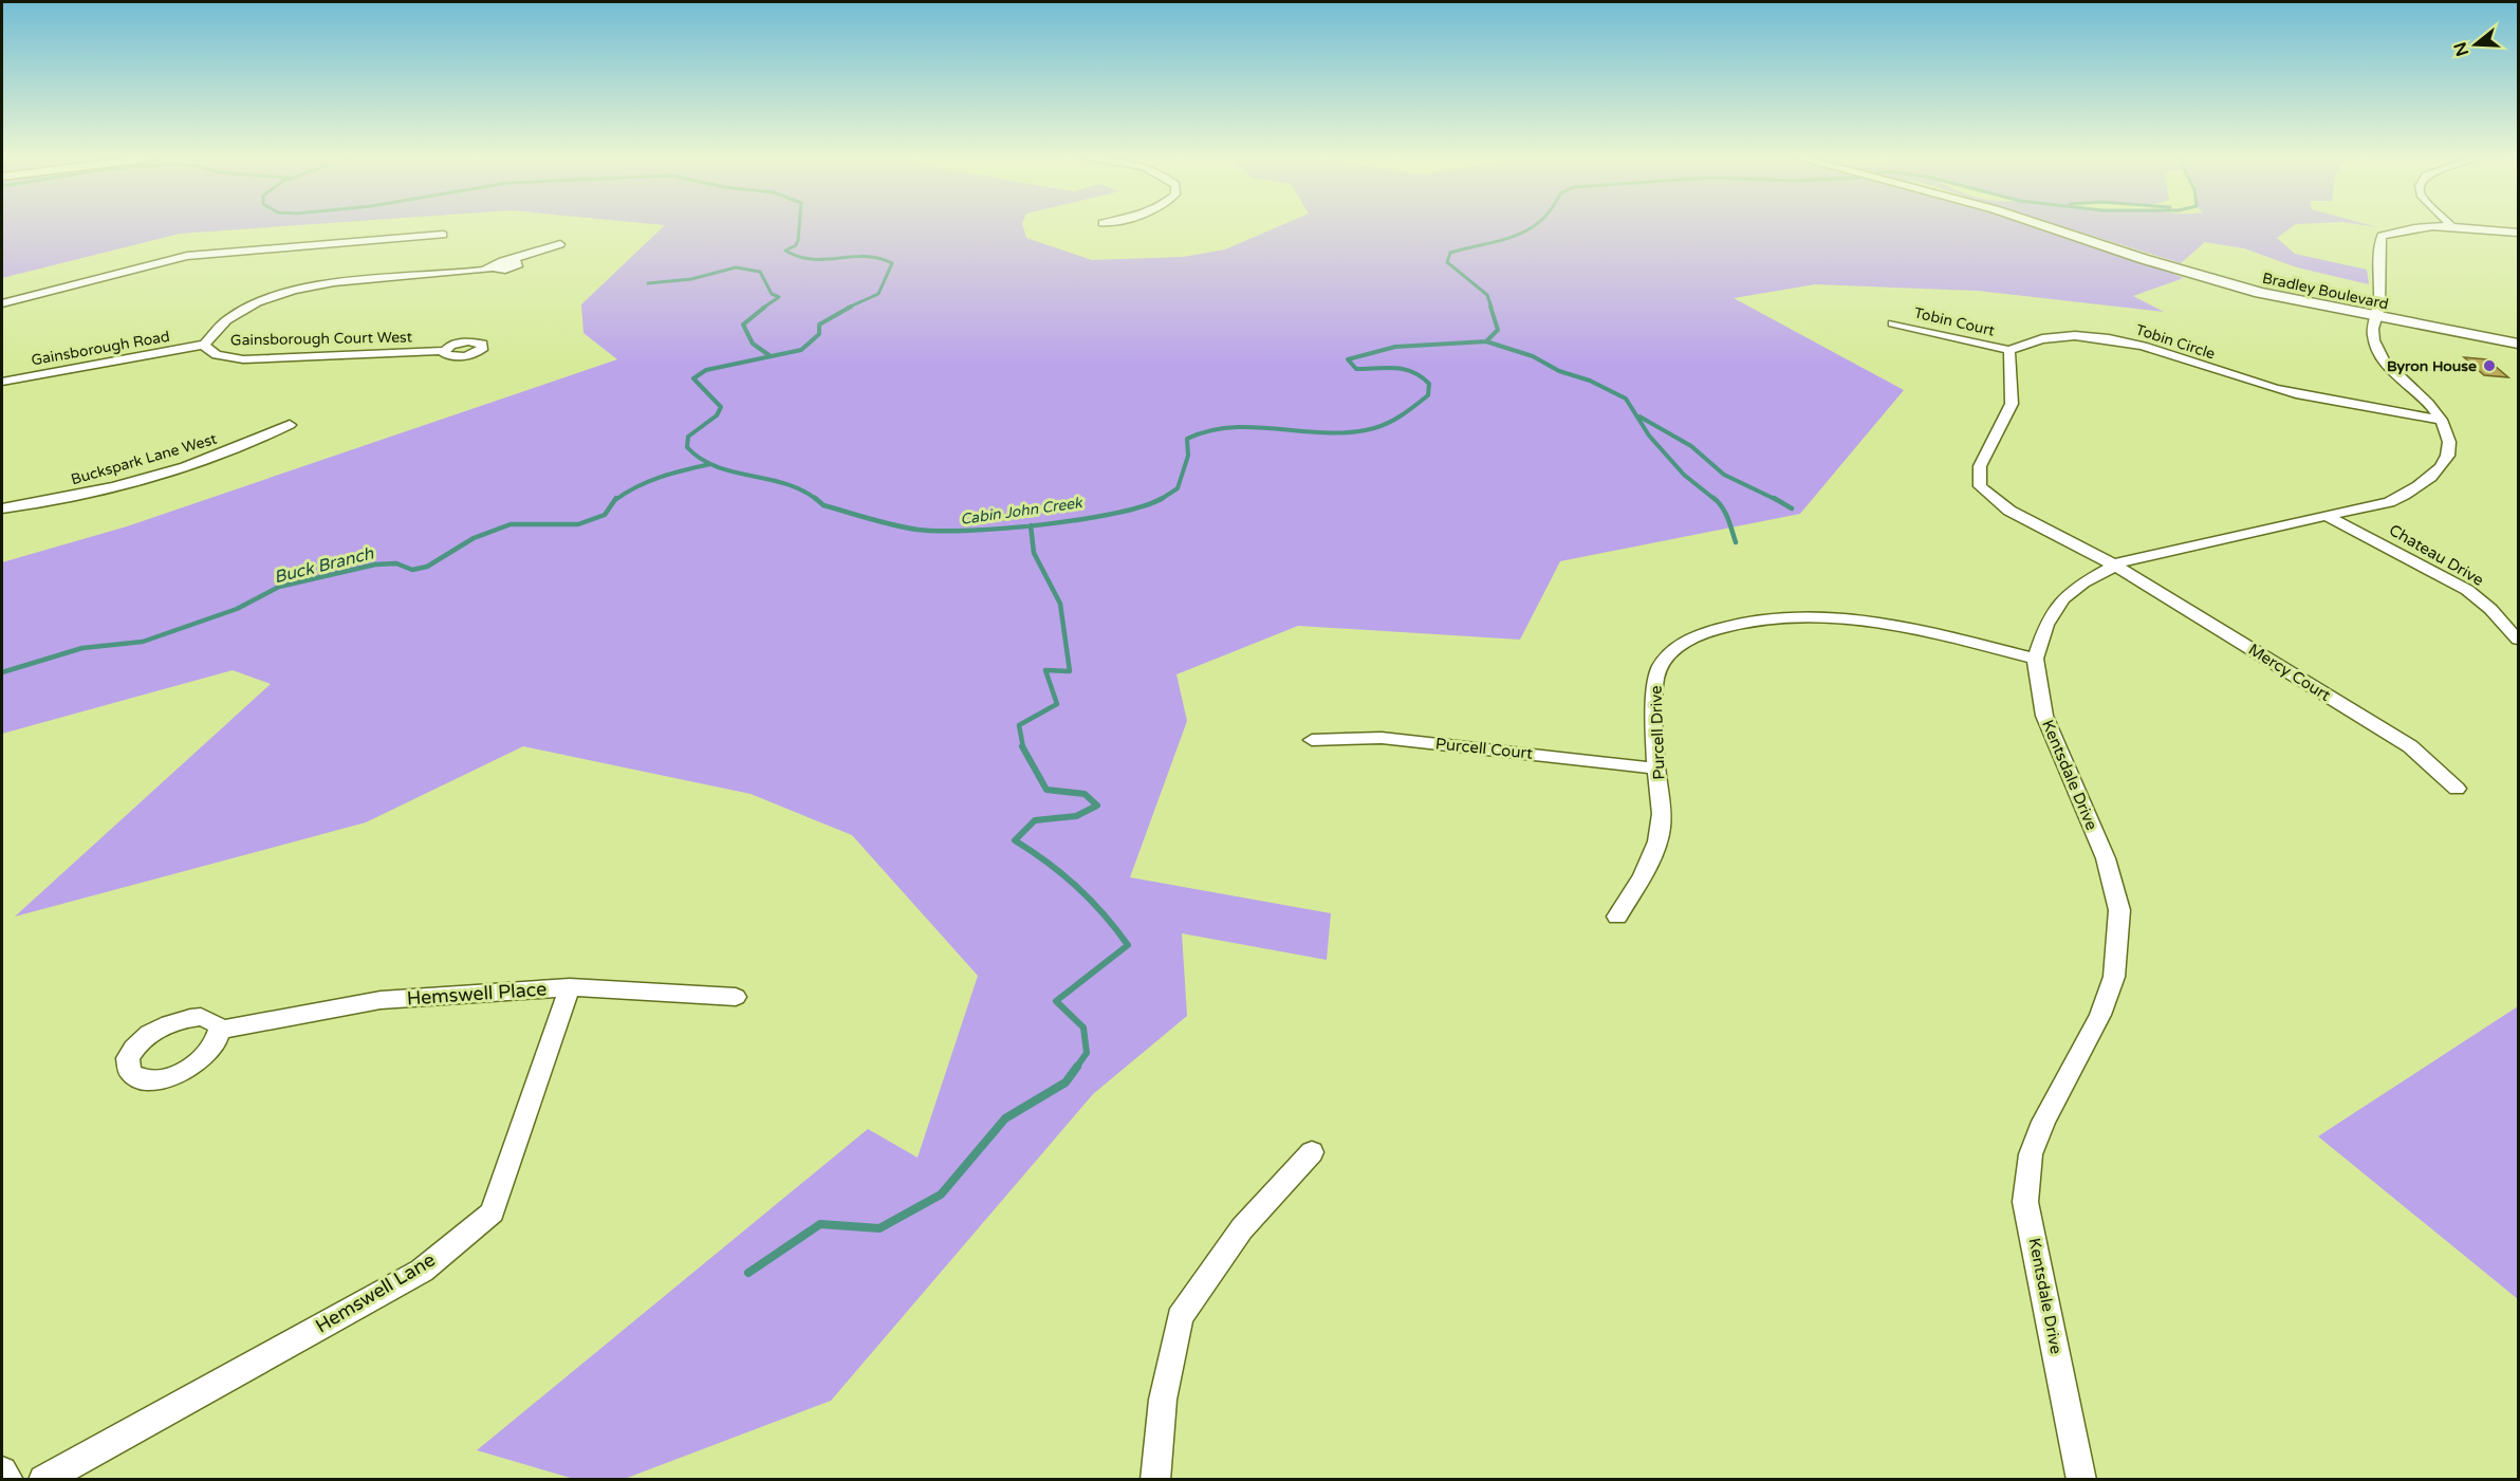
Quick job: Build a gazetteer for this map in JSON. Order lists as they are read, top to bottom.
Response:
{
  "streets": {
    "main road": ["Bradley Boulevard"],
    "street": [
      "Tobin Court",
      "Gainsborough Court West",
      "Tobin Circle",
      "Gainsborough Road",
      "Buckspark Lane West",
      "Chateau Drive",
      "Mercy Court",
      "Purcell Drive",
      "Purcell Court",
      "Kentsdale Drive",
      "Hemswell Place",
      "Hemswell Lane"
    ]
  },
  "crossings": [
    ["Bradley Boulevard", "Kentsdale Drive"],
    ["Tobin Court", "Tobin Circle"],
    ["Gainsborough Court West", "Gainsborough Road"],
    ["Tobin Circle", "Kentsdale Drive"],
    ["Chateau Drive", "Kentsdale Drive"],
    ["Mercy Court", "Kentsdale Drive"],
    ["Purcell Drive", "Purcell Court"],
    ["Purcell Drive", "Kentsdale Drive"],
    ["Hemswell Place", "Hemswell Lane"]
  ],
  "water": ["Cabin John Creek", "Buck Branch"],
  "places": ["Byron House"],
  "north": "left"
}
